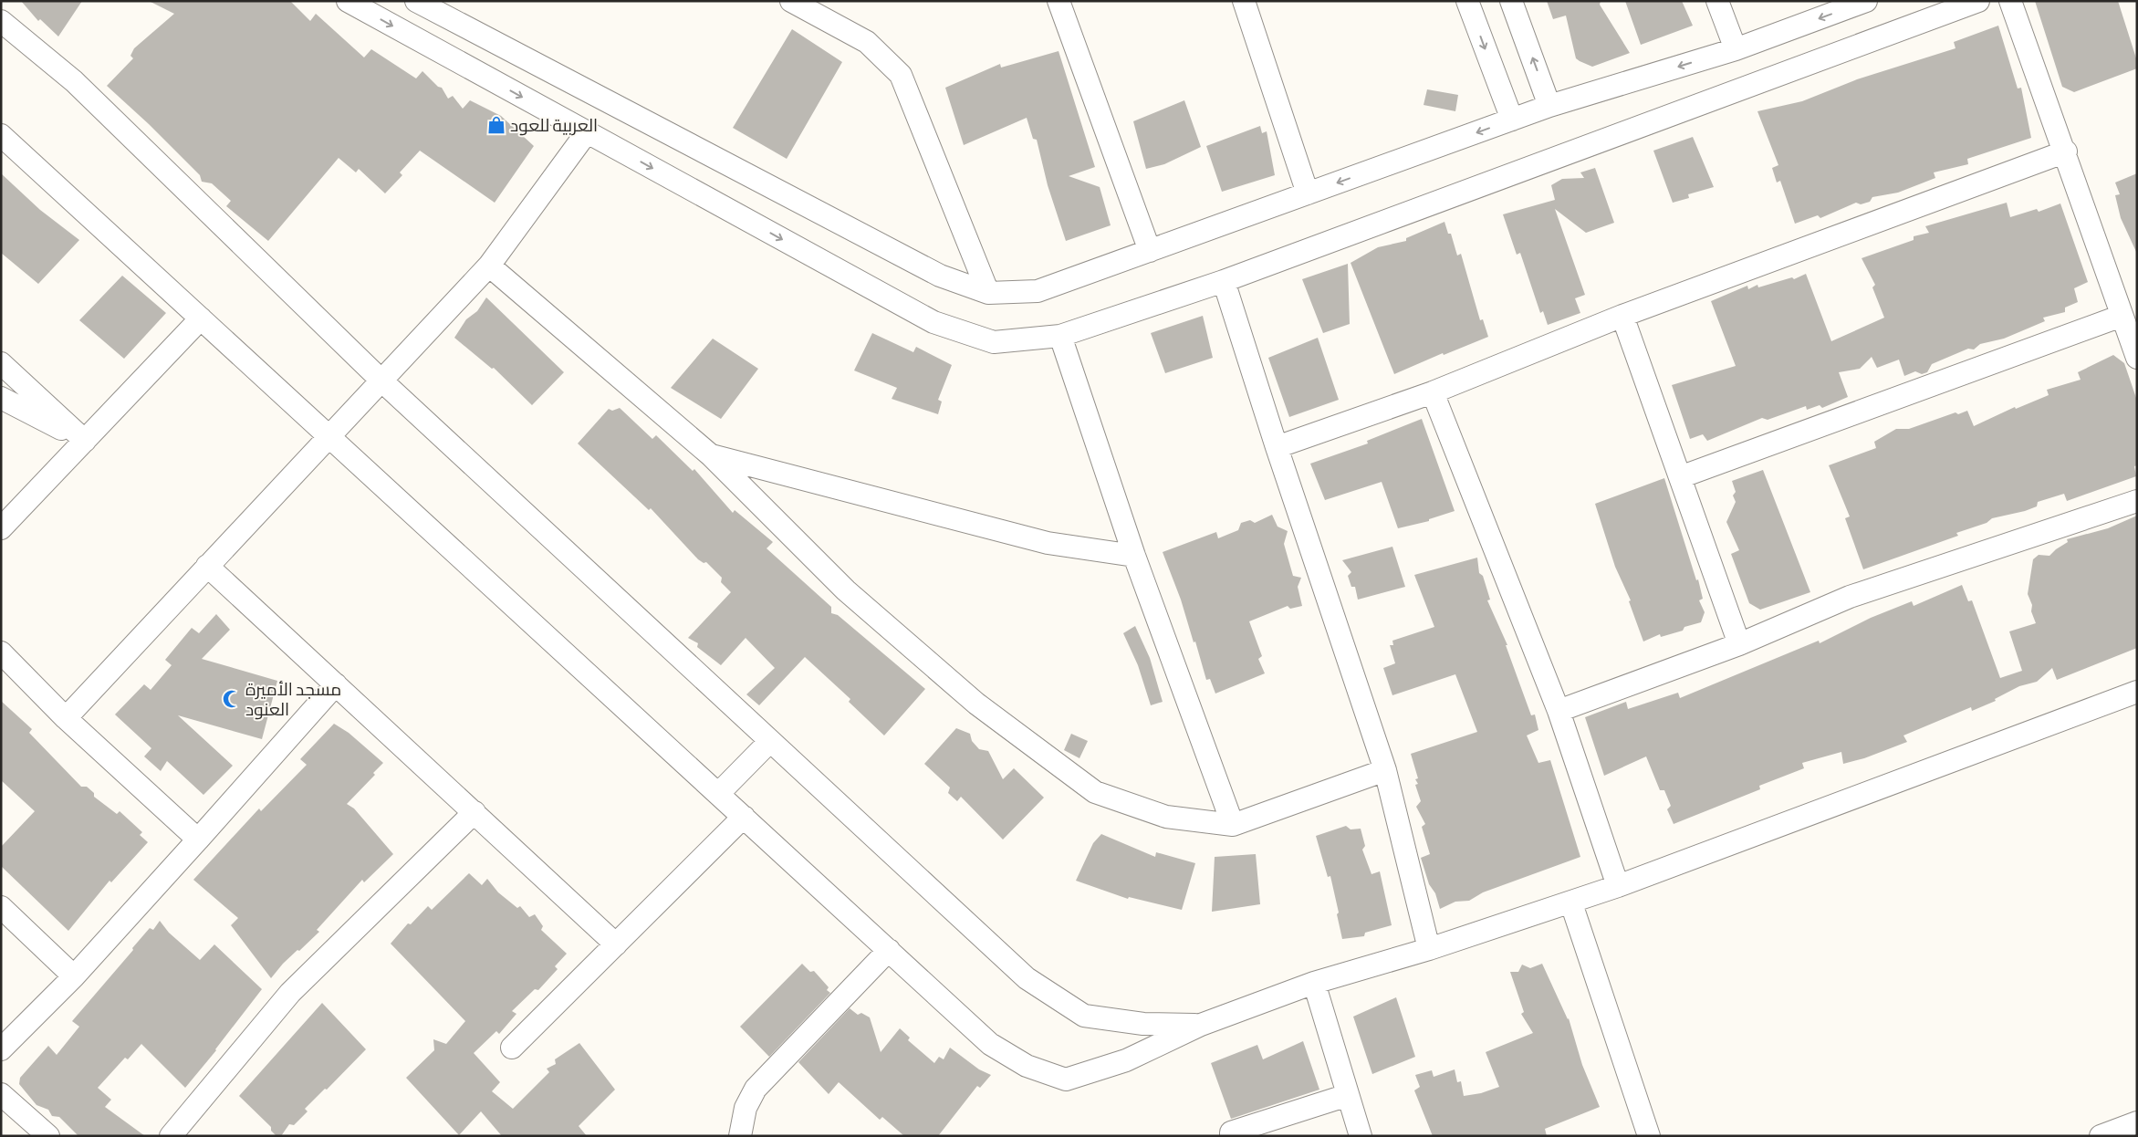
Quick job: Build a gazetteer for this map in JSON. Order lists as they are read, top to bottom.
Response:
{
  "places": {
    "shop": ["العربية للعود"],
    "mosque": ["مسجد الأميرة العنود"]
  }
}
